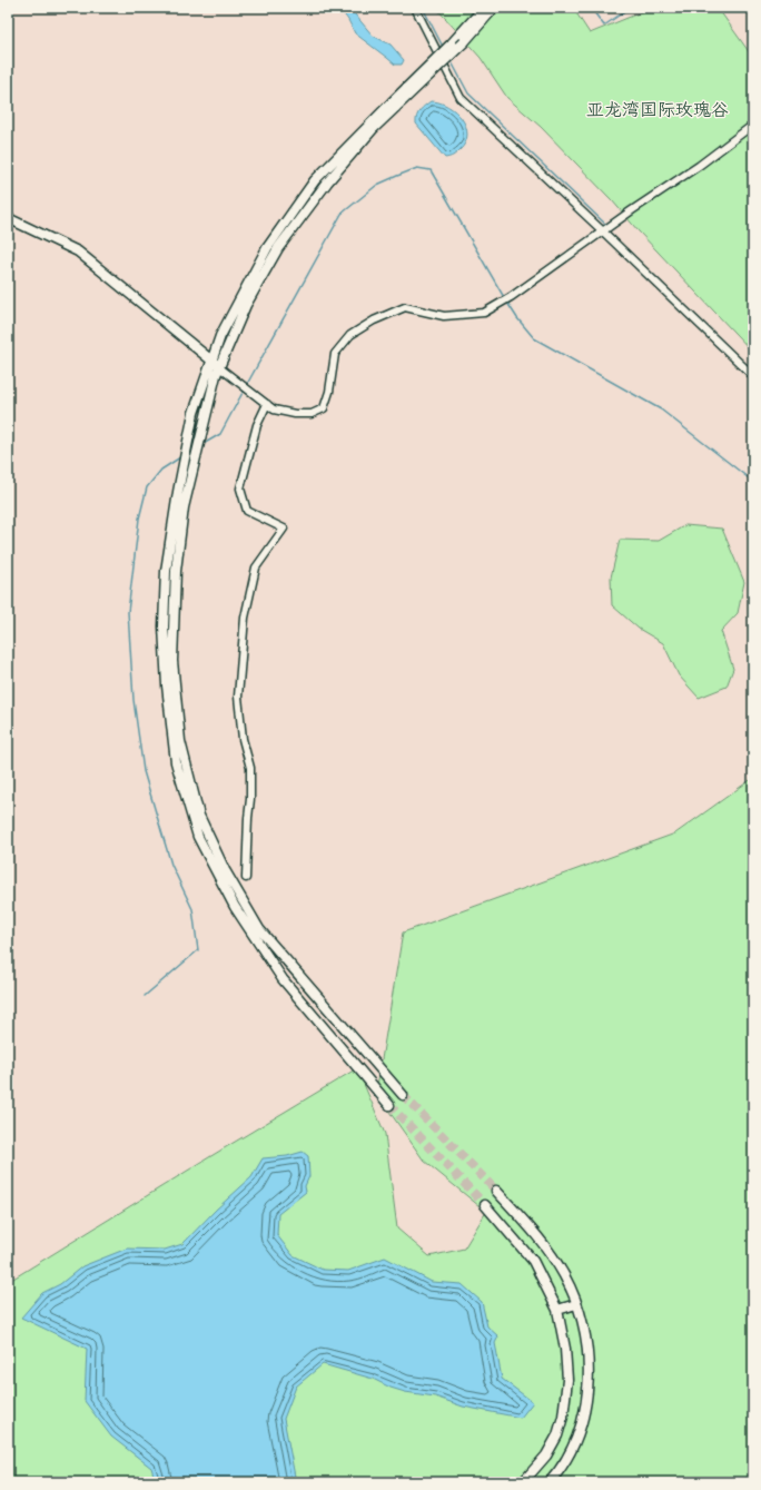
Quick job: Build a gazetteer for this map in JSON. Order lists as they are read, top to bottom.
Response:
{
  "parks": ["亚龙湾国际玫瑰谷"]
}
